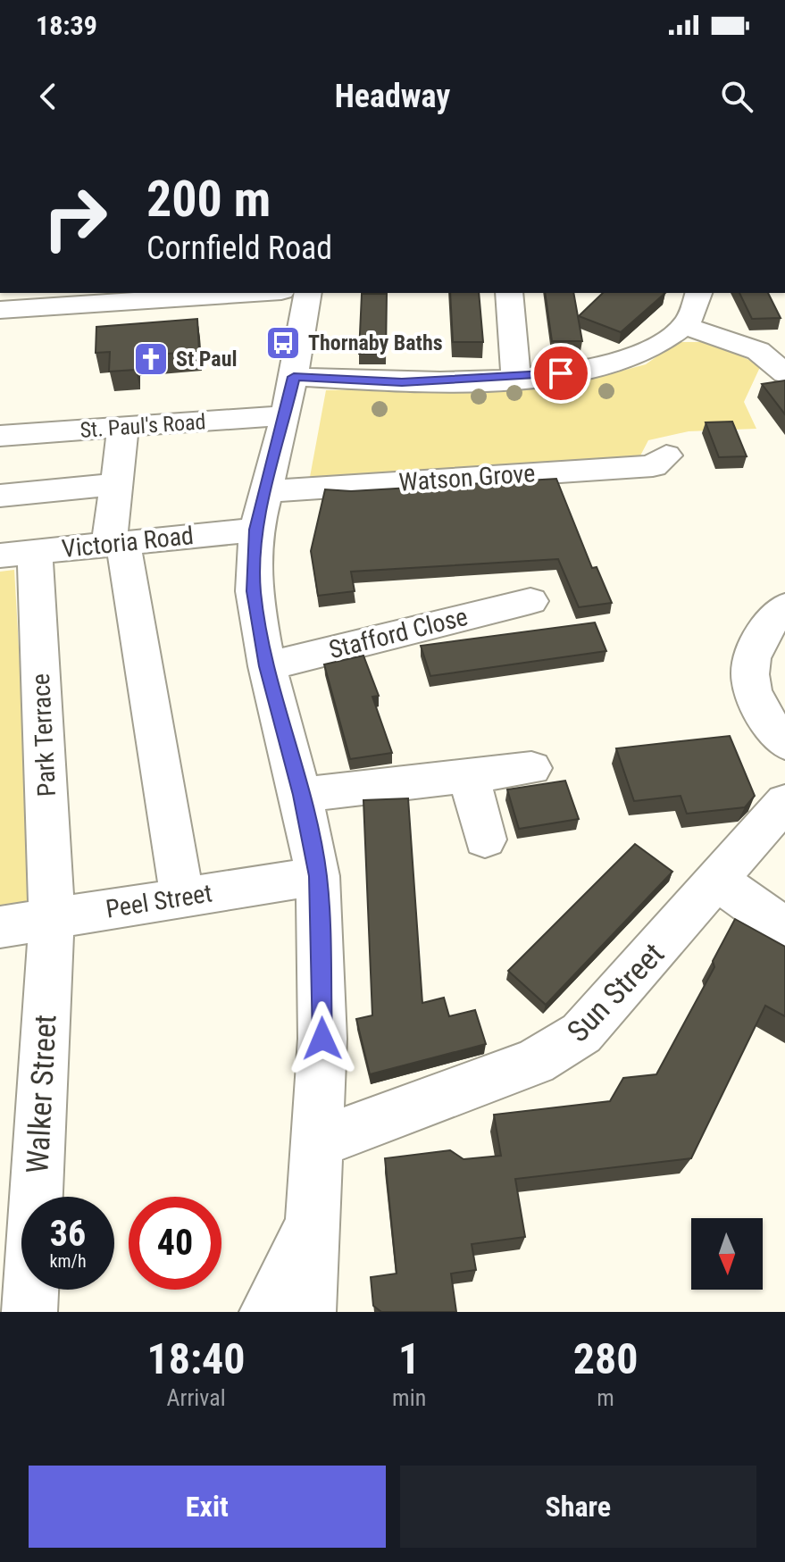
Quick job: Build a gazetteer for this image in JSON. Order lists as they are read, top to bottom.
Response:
{
  "streets": {
    "street": [
      "St. Paul's Road",
      "Watson Grove",
      "Victoria Road",
      "Stafford Close",
      "Park Terrace",
      "Peel Street",
      "Sun Street",
      "Walker Street"
    ]
  },
  "crossings": [
    ["Victoria Road", "Park Terrace"],
    ["Park Terrace", "Peel Street"],
    ["Park Terrace", "Walker Street"],
    ["Peel Street", "Walker Street"]
  ],
  "places": {
    "bus stop": ["Thornaby Baths"],
    "church": ["St Paul"]
  },
  "north": "bottom",
  "page": {
    "status": "18:39",
    "header": "Headway",
    "turn": ["200 m", "Cornfield Road"],
    "speed": "36 km/h",
    "limit": "40",
    "eta": [
      "18:40",
      "Arrival",
      "1",
      "min",
      "280",
      "m"
    ],
    "buttons": ["Exit", "Share"]
  }
}
